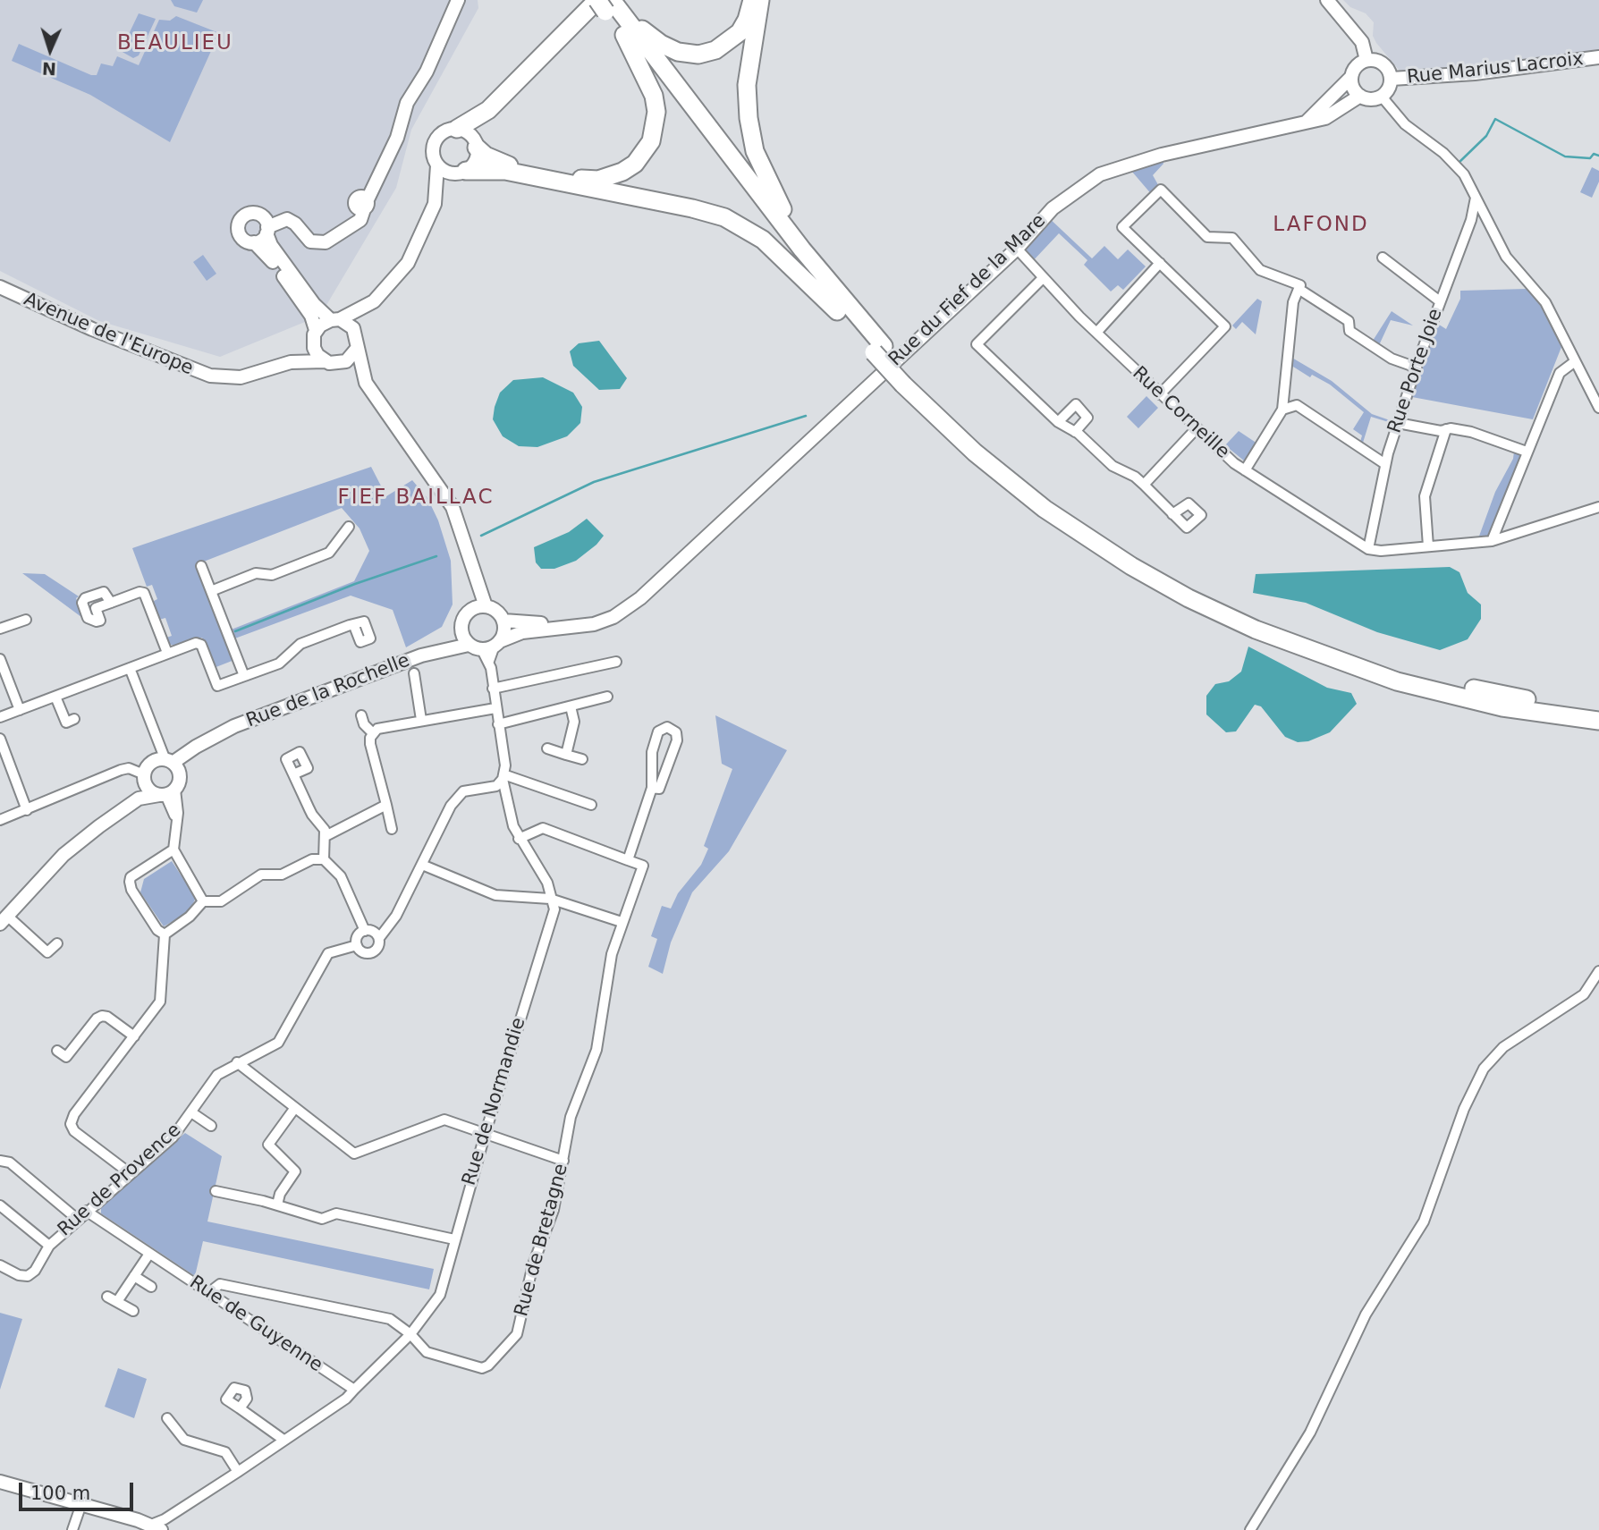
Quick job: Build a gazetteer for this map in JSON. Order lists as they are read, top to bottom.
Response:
{
  "streets": {
    "main road": [
      "Rue Marius Lacroix",
      "Rue du Fief de la Mare",
      "Avenue de l'Europe",
      "Rue de la Rochelle"
    ],
    "street": [
      "Rue Porte Joie",
      "Rue Corneille",
      "Rue de Normandie",
      "Rue de Provence",
      "Rue de Bretagne",
      "Rue de Guyenne"
    ]
  },
  "crossings": [
    ["Rue Marius Lacroix", "Rue du Fief de la Mare"],
    ["Rue du Fief de la Mare", "Rue Corneille"],
    ["Rue du Fief de la Mare", "Rue de la Rochelle"],
    ["Rue Porte Joie", "Rue Corneille"],
    ["Rue de Normandie", "Rue de Bretagne"],
    ["Rue de Normandie", "Rue de Guyenne"],
    ["Rue de Provence", "Rue de Guyenne"],
    ["Rue de Bretagne", "Rue de Guyenne"]
  ],
  "districts": ["BEAULIEU", "LAFOND", "FIEF BAILLAC"],
  "scale_bar": "100 m",
  "north": "bottom"
}
